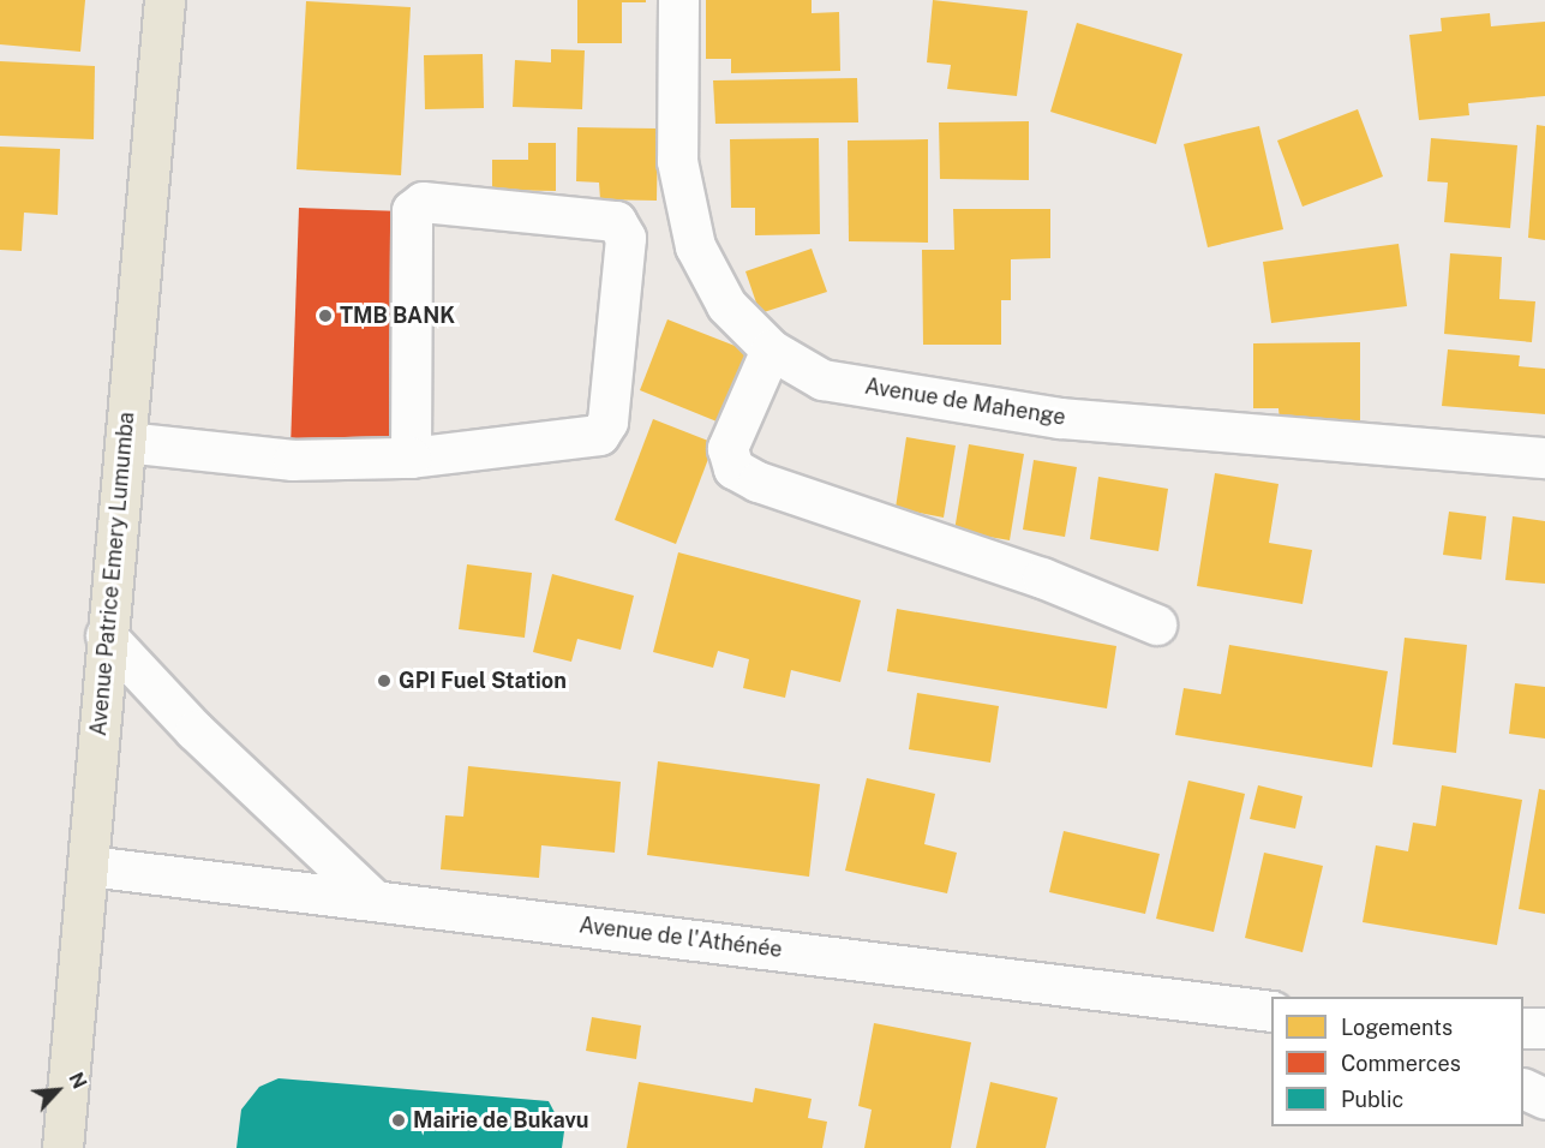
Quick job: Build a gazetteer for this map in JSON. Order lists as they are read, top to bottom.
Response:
{
  "streets": {
    "main road": ["Avenue Patrice Emery Lumumba"],
    "street": ["Avenue de Mahenge", "Avenue de l'Athénée"]
  },
  "crossings": [
    ["Avenue Patrice Emery Lumumba", "Avenue de l'Athénée"]
  ],
  "places": ["TMB BANK", "GPI Fuel Station", "Mairie de Bukavu"],
  "legend": ["Logements", "Commerces", "Public"],
  "north": "top right"
}
